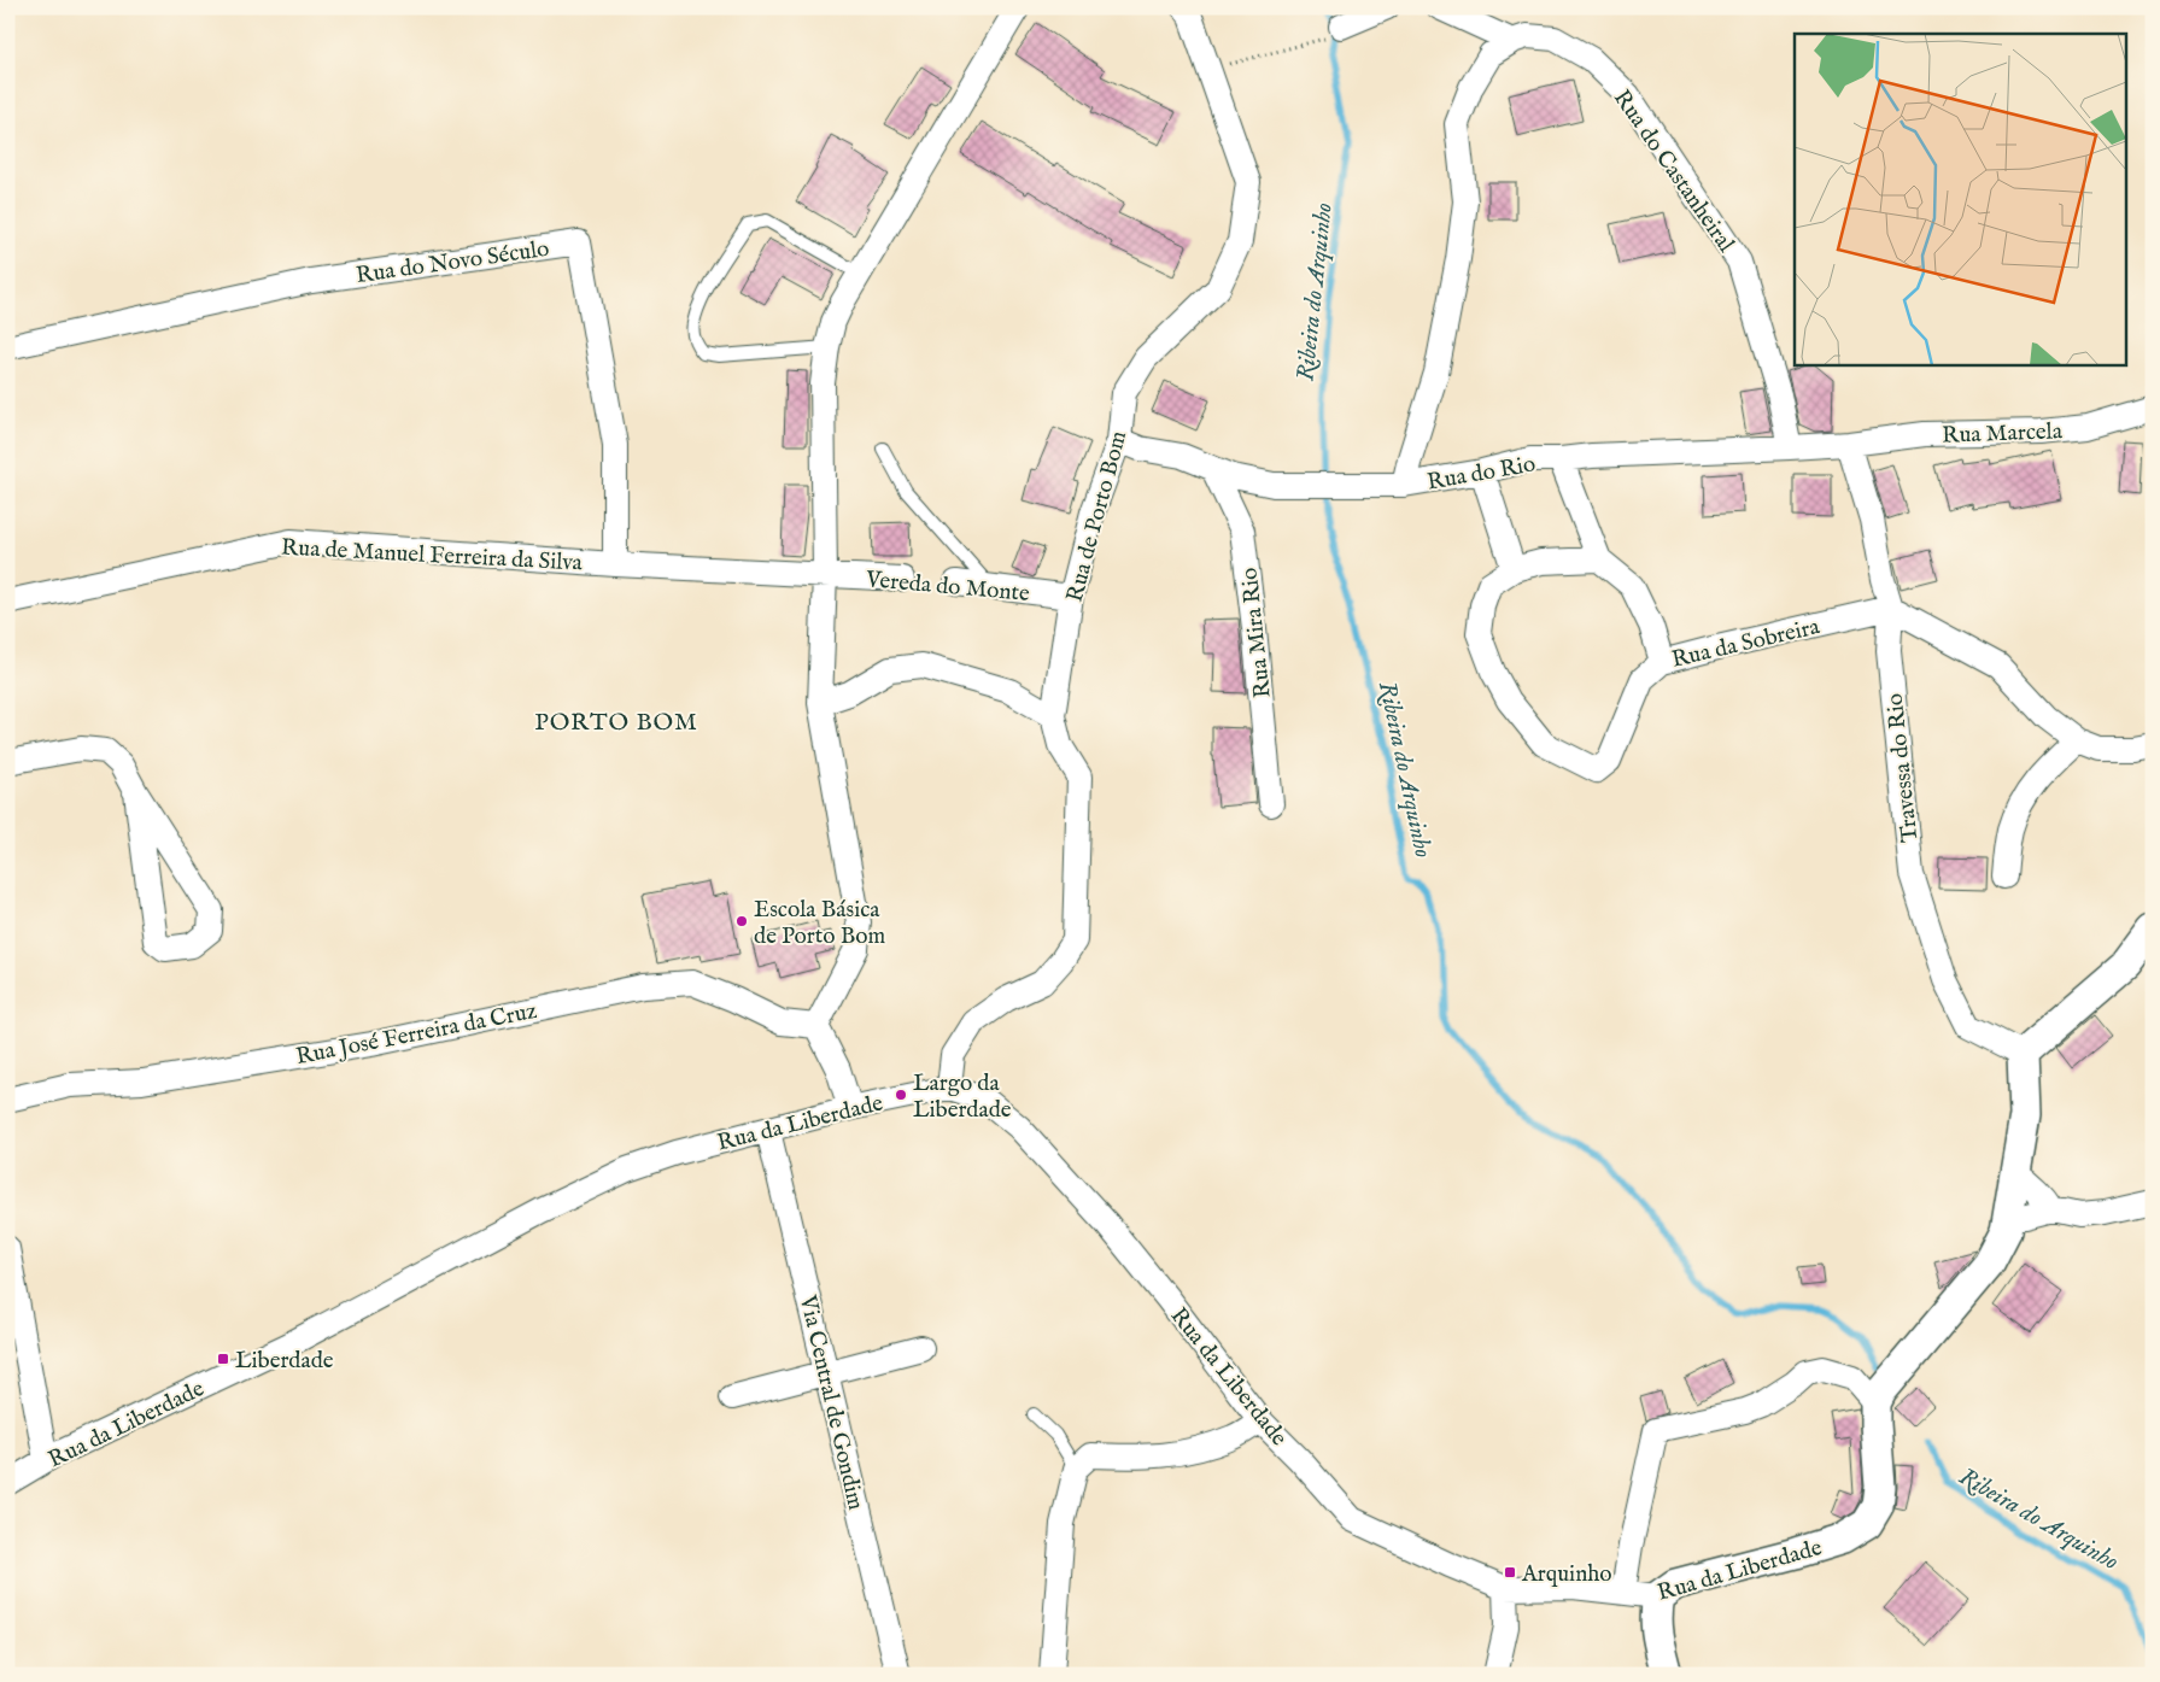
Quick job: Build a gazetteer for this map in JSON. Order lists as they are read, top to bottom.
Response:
{
  "streets": {
    "street": [
      "Rua do Castanheiral",
      "Rua do Novo Século",
      "Rua Marcela",
      "Rua do Rio",
      "Rua de Porto Bom",
      "Rua de Manuel Ferreira da Silva",
      "Vereda do Monte",
      "Rua Mira Rio",
      "Rua da Sobreira",
      "Travessa do Rio",
      "Rua José Ferreira da Cruz",
      "Rua da Liberdade",
      "Via Central de Gondim"
    ]
  },
  "crossings": [
    ["Rua do Castanheiral", "Rua do Rio"],
    ["Rua do Novo Século", "Rua de Manuel Ferreira da Silva"],
    ["Rua Marcela", "Rua do Rio"],
    ["Rua Marcela", "Travessa do Rio"],
    ["Rua do Rio", "Rua de Porto Bom"],
    ["Rua do Rio", "Rua Mira Rio"],
    ["Rua do Rio", "Travessa do Rio"],
    ["Rua de Porto Bom", "Vereda do Monte"],
    ["Rua de Porto Bom", "Rua da Liberdade"],
    ["Rua de Manuel Ferreira da Silva", "Vereda do Monte"],
    ["Rua da Sobreira", "Travessa do Rio"],
    ["Rua da Liberdade", "Via Central de Gondim"]
  ],
  "districts": ["PORTO BOM"],
  "water": ["Ribeira do Arquinho"],
  "places": {
    "other": ["Escola Básica de Porto Bom", "Largo da Liberdade"],
    "transit": ["Liberdade", "Arquinho"]
  }
}
